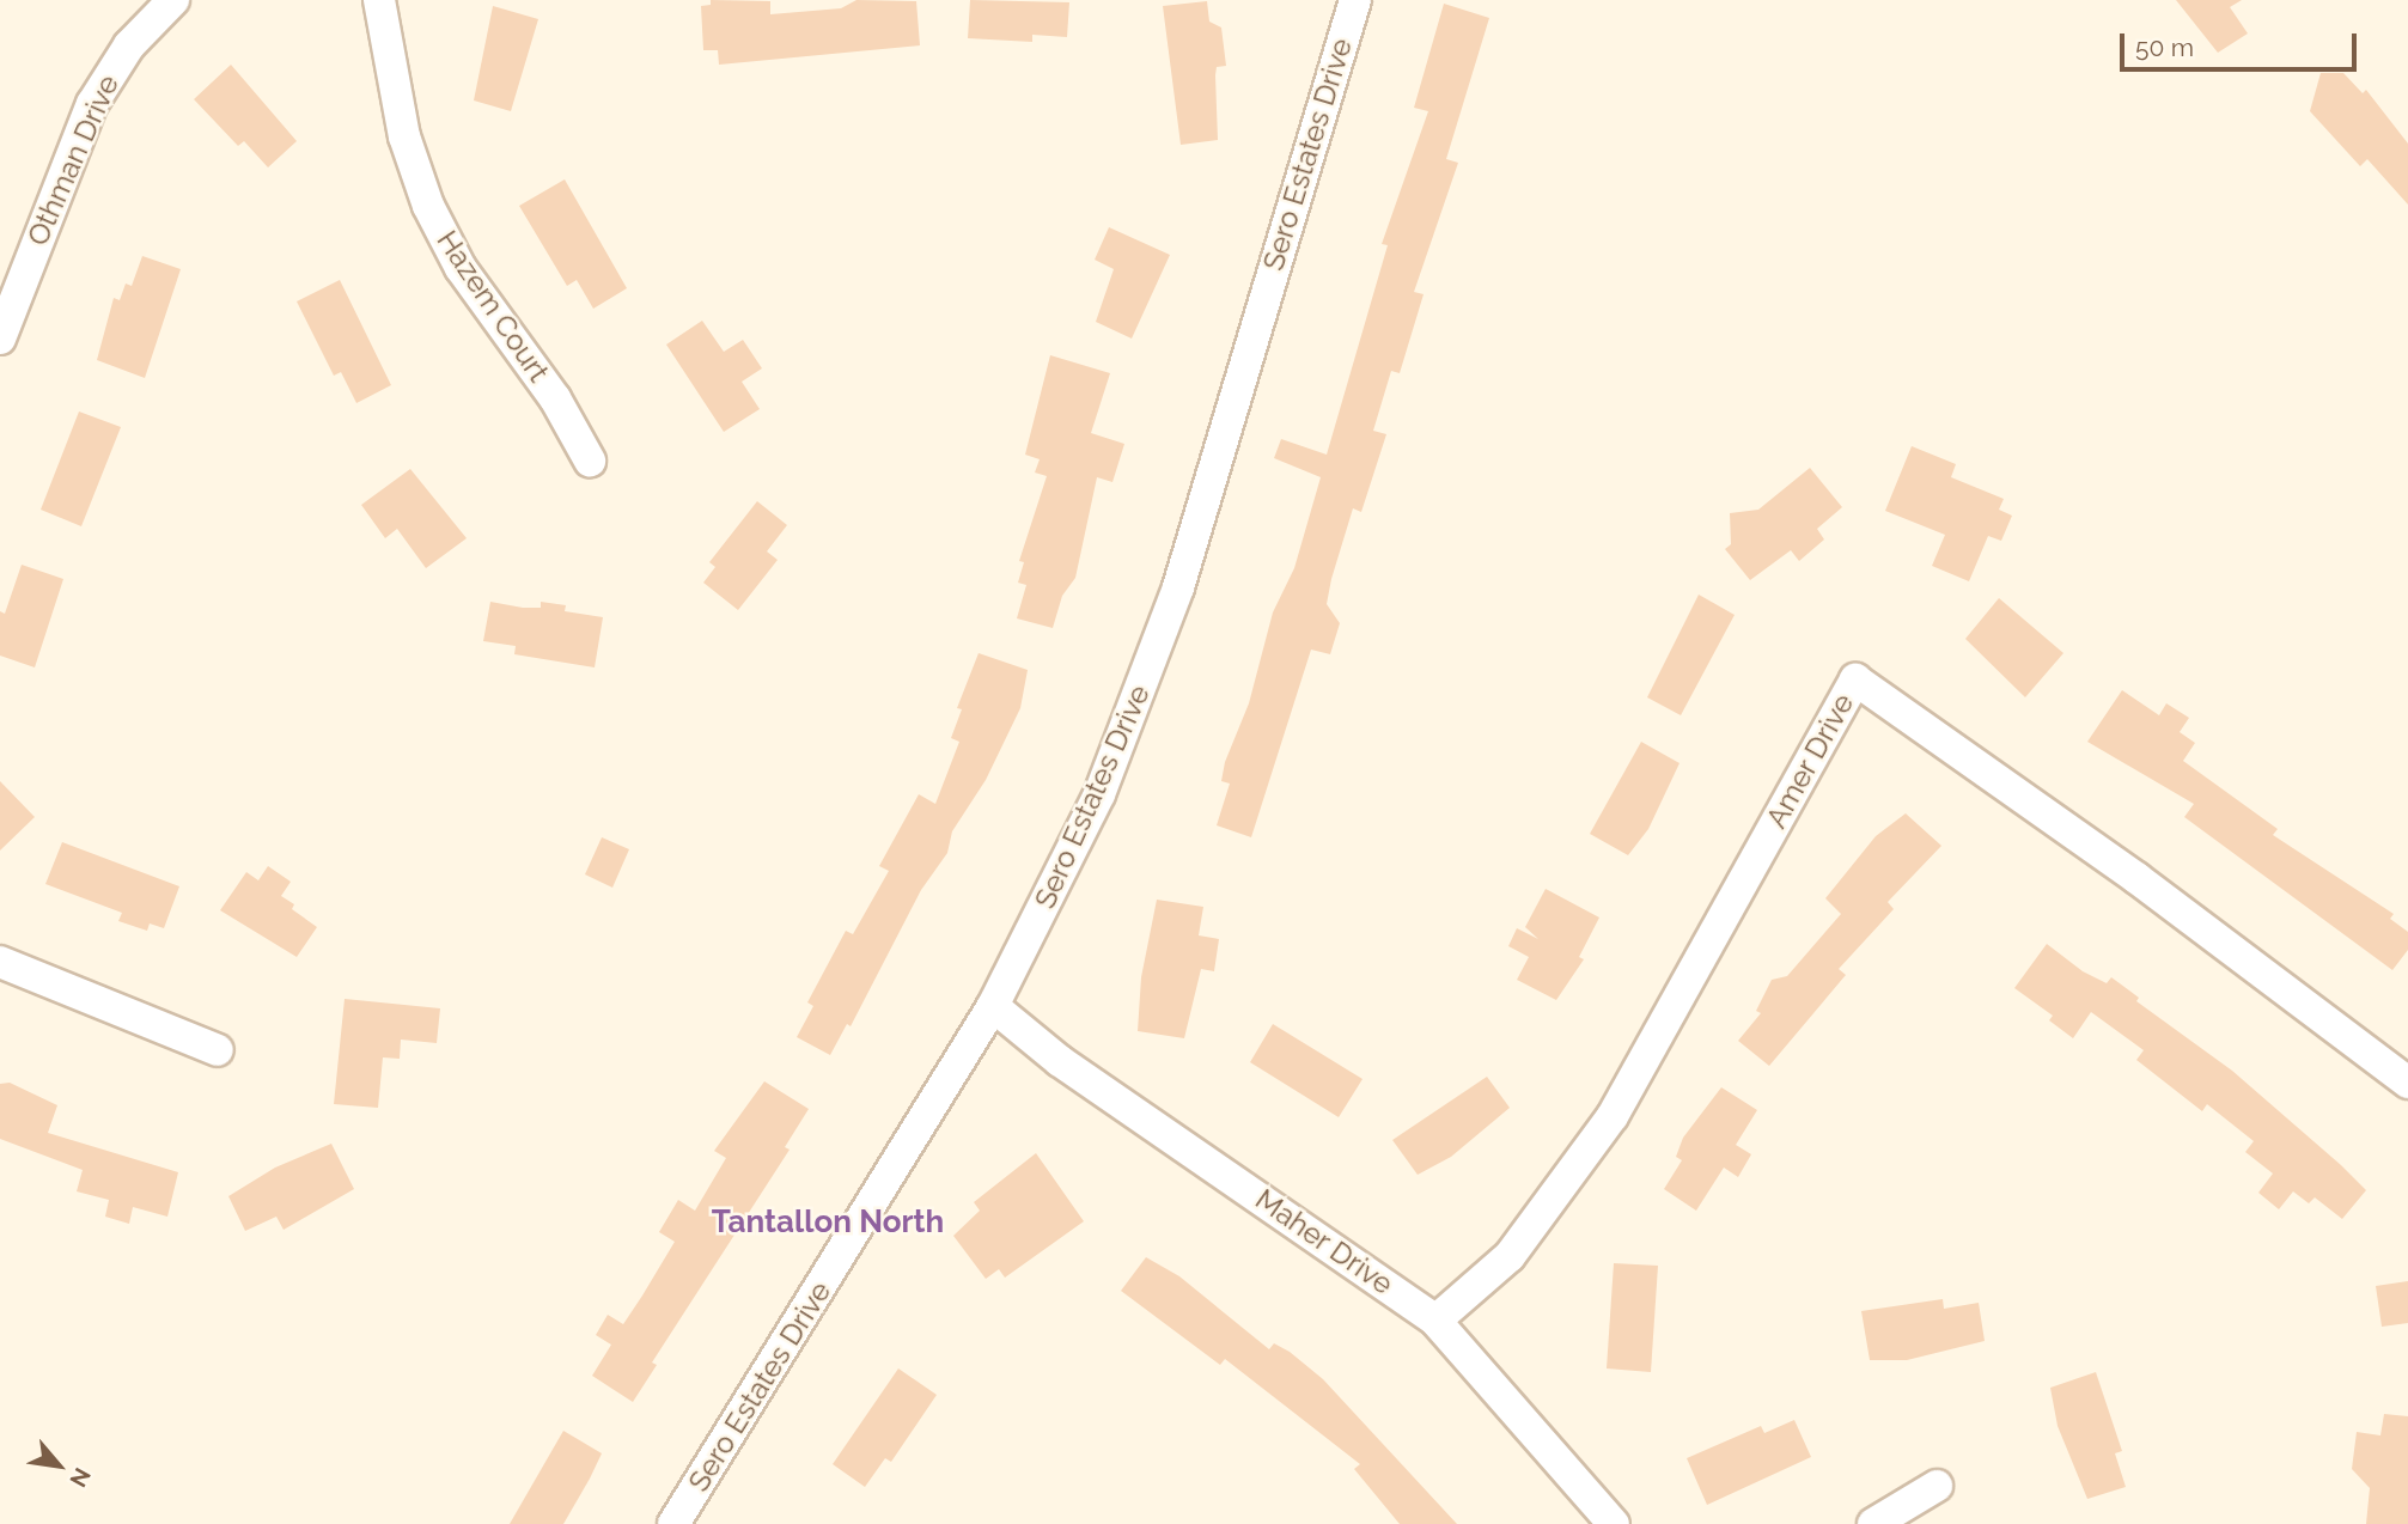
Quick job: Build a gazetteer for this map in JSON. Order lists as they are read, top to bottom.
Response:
{
  "streets": {
    "street": [
      "Sero Estates Drive",
      "Othman Drive",
      "Hazem Court",
      "Amer Drive",
      "Maher Drive"
    ]
  },
  "crossings": [
    ["Sero Estates Drive", "Maher Drive"],
    ["Amer Drive", "Maher Drive"]
  ],
  "districts": ["Tantallon North"],
  "scale_bar": "50 m",
  "north": "bottom right"
}
